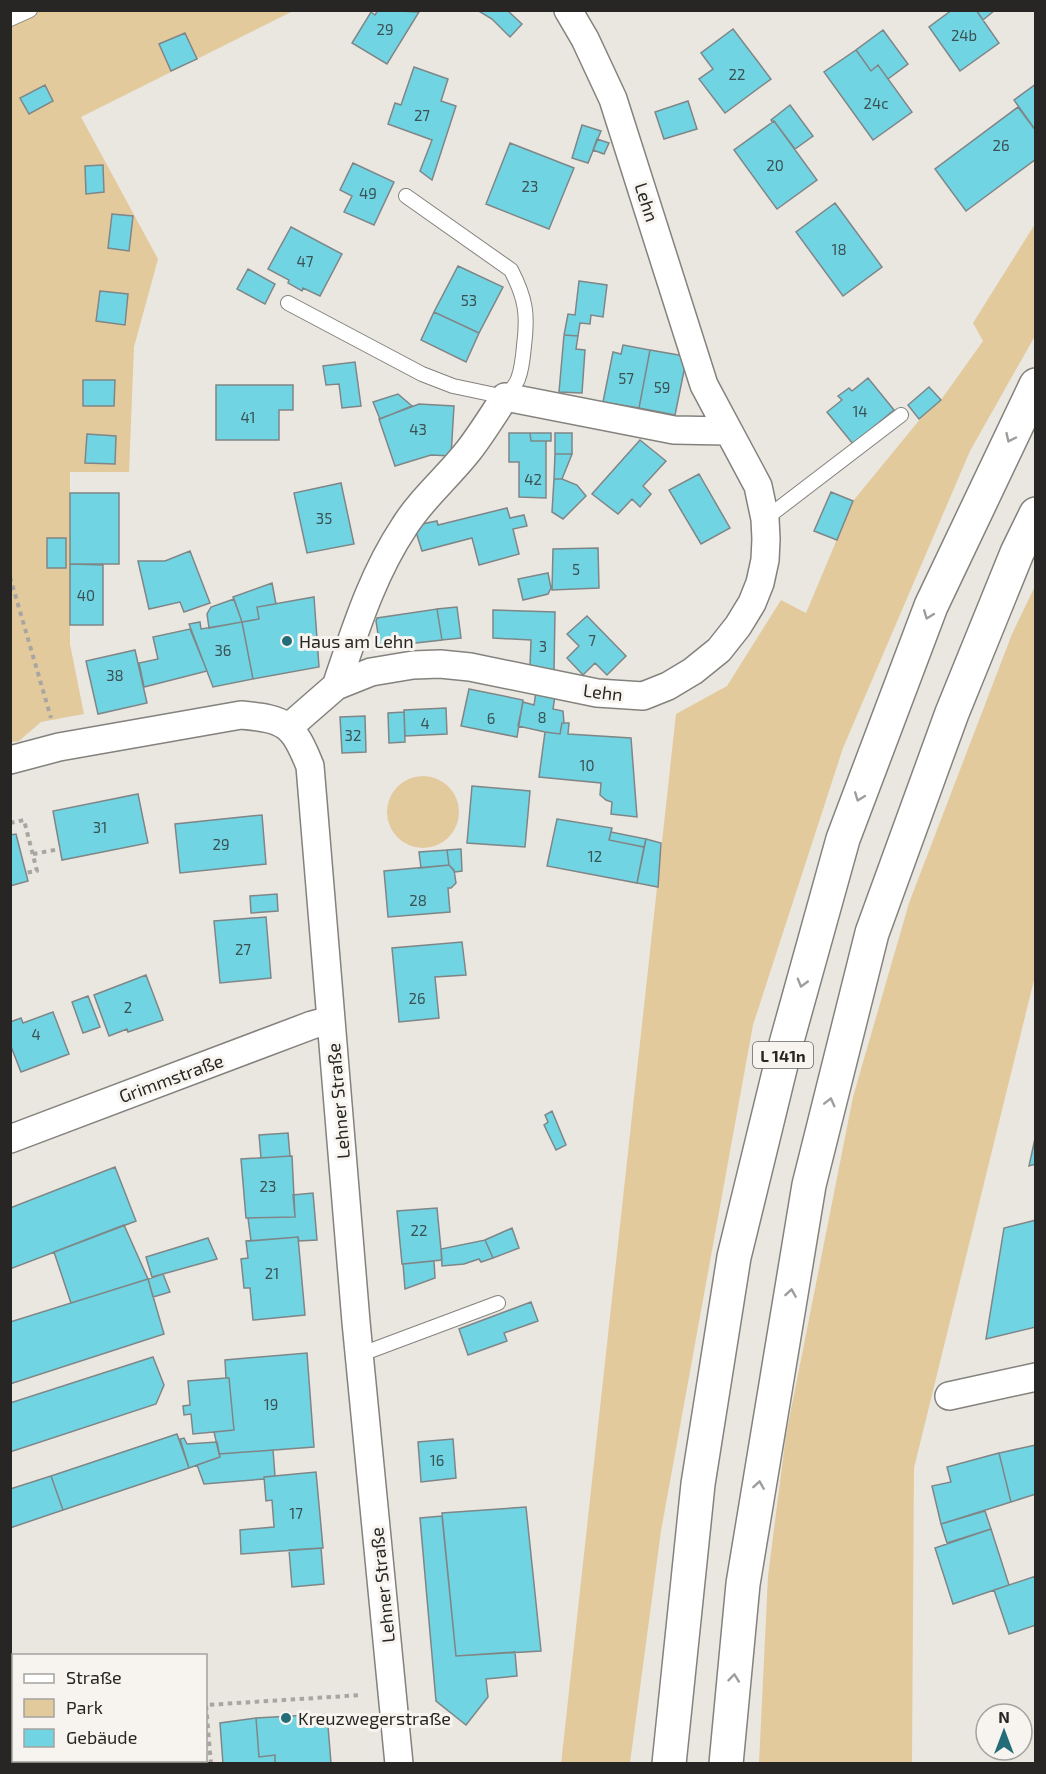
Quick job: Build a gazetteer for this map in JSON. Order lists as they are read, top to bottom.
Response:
{
  "streets": {
    "highway": ["L 141n"],
    "street": ["Lehn", "Grimmstraße", "Lehner Straße"]
  },
  "crossings": [
    ["Lehn", "Lehner Straße"],
    ["Grimmstraße", "Lehner Straße"]
  ],
  "places": ["Haus am Lehn", "Kreuzwegerstraße"],
  "house_numbers": [
    "29",
    "24b",
    "22",
    "24c",
    "27",
    "26",
    "20",
    "23",
    "49",
    "18",
    "47",
    "53",
    "57",
    "59",
    "14",
    "41",
    "43",
    "42",
    "35",
    "5",
    "40",
    "7",
    "3",
    "36",
    "38",
    "8",
    "6",
    "4",
    "32",
    "10",
    "31",
    "29",
    "12",
    "28",
    "27",
    "26",
    "2",
    "4",
    "23",
    "22",
    "21",
    "19",
    "16",
    "17"
  ],
  "legend": ["Straße", "Park", "Gebäude"],
  "north": "top"
}
